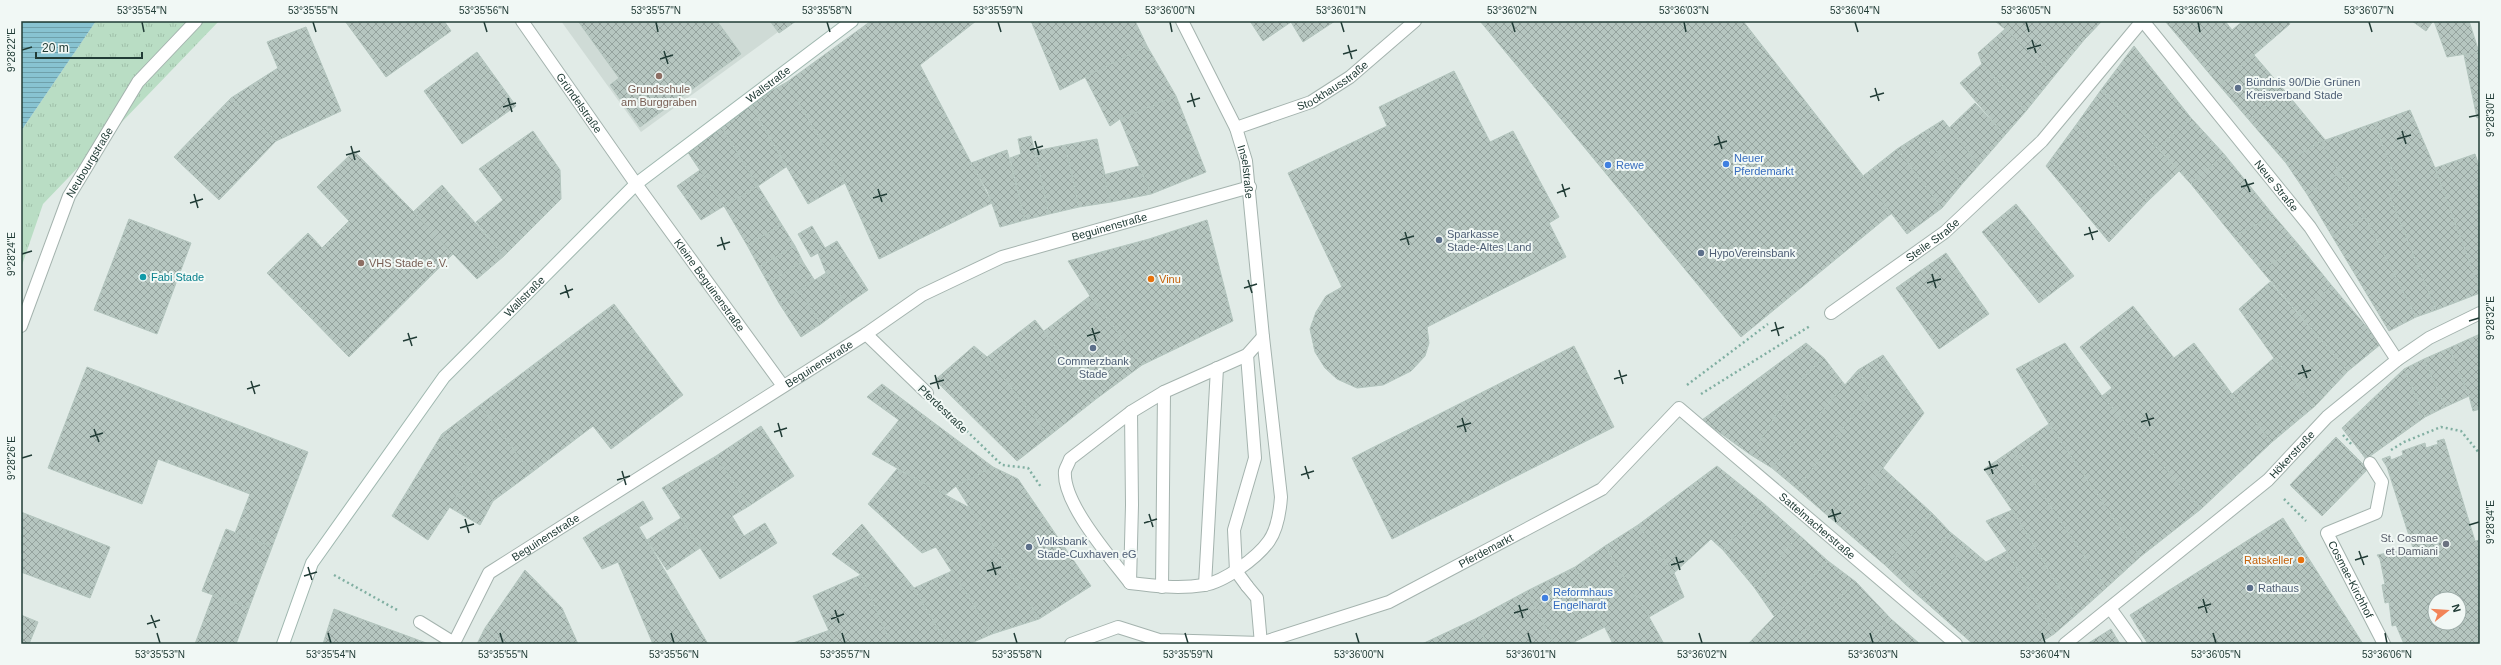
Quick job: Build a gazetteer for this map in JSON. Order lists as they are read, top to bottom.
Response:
{
  "streets": {
    "street": [
      "Wallstraße",
      "Stockhausstraße",
      "Gründelstraße",
      "Neubourgstraße",
      "Inselstraße",
      "Neue Straße",
      "Beguinenstraße",
      "Steile Straße",
      "Kleine Beguinenstraße",
      "Pferdestraße",
      "Hökerstraße",
      "Sattelmacherstraße",
      "Pferdemarkt",
      "Cosmae-Kirchhof"
    ]
  },
  "crossings": [
    ["Wallstraße", "Gründelstraße"],
    ["Wallstraße", "Kleine Beguinenstraße"],
    ["Stockhausstraße", "Inselstraße"],
    ["Gründelstraße", "Kleine Beguinenstraße"],
    ["Inselstraße", "Beguinenstraße"],
    ["Neue Straße", "Steile Straße"],
    ["Neue Straße", "Hökerstraße"],
    ["Beguinenstraße", "Kleine Beguinenstraße"],
    ["Beguinenstraße", "Pferdestraße"],
    ["Sattelmacherstraße", "Pferdemarkt"]
  ],
  "places": [
    "Grundschule am Burggraben",
    "Bündnis 90/Die Grünen Kreisverband Stade",
    "Neuer Pferdemarkt",
    "Rewe",
    "Sparkasse Stade-Altes Land",
    "HypoVereinsbank",
    "VHS Stade e. V.",
    "Fabi Stade",
    "Vinu",
    "Commerzbank Stade",
    "St. Cosmae et Damiani",
    "Volksbank Stade-Cuxhaven eG",
    "Ratskeller",
    "Rathaus",
    "Reformhaus Engelhardt"
  ],
  "scale_bar": "20 m",
  "north": "right",
  "coordinates": [
    "53°35'54\"N",
    "53°35'55\"N",
    "53°35'56\"N",
    "53°35'57\"N",
    "53°35'58\"N",
    "53°35'59\"N",
    "53°36'00\"N",
    "53°36'01\"N",
    "53°36'02\"N",
    "53°36'03\"N",
    "53°36'04\"N",
    "53°36'05\"N",
    "53°36'06\"N",
    "53°36'07\"N",
    "9°28'22\"E",
    "9°28'30\"E",
    "9°28'24\"E",
    "9°28'32\"E",
    "9°28'26\"E",
    "9°28'34\"E",
    "53°35'53\"N"
  ]
}
